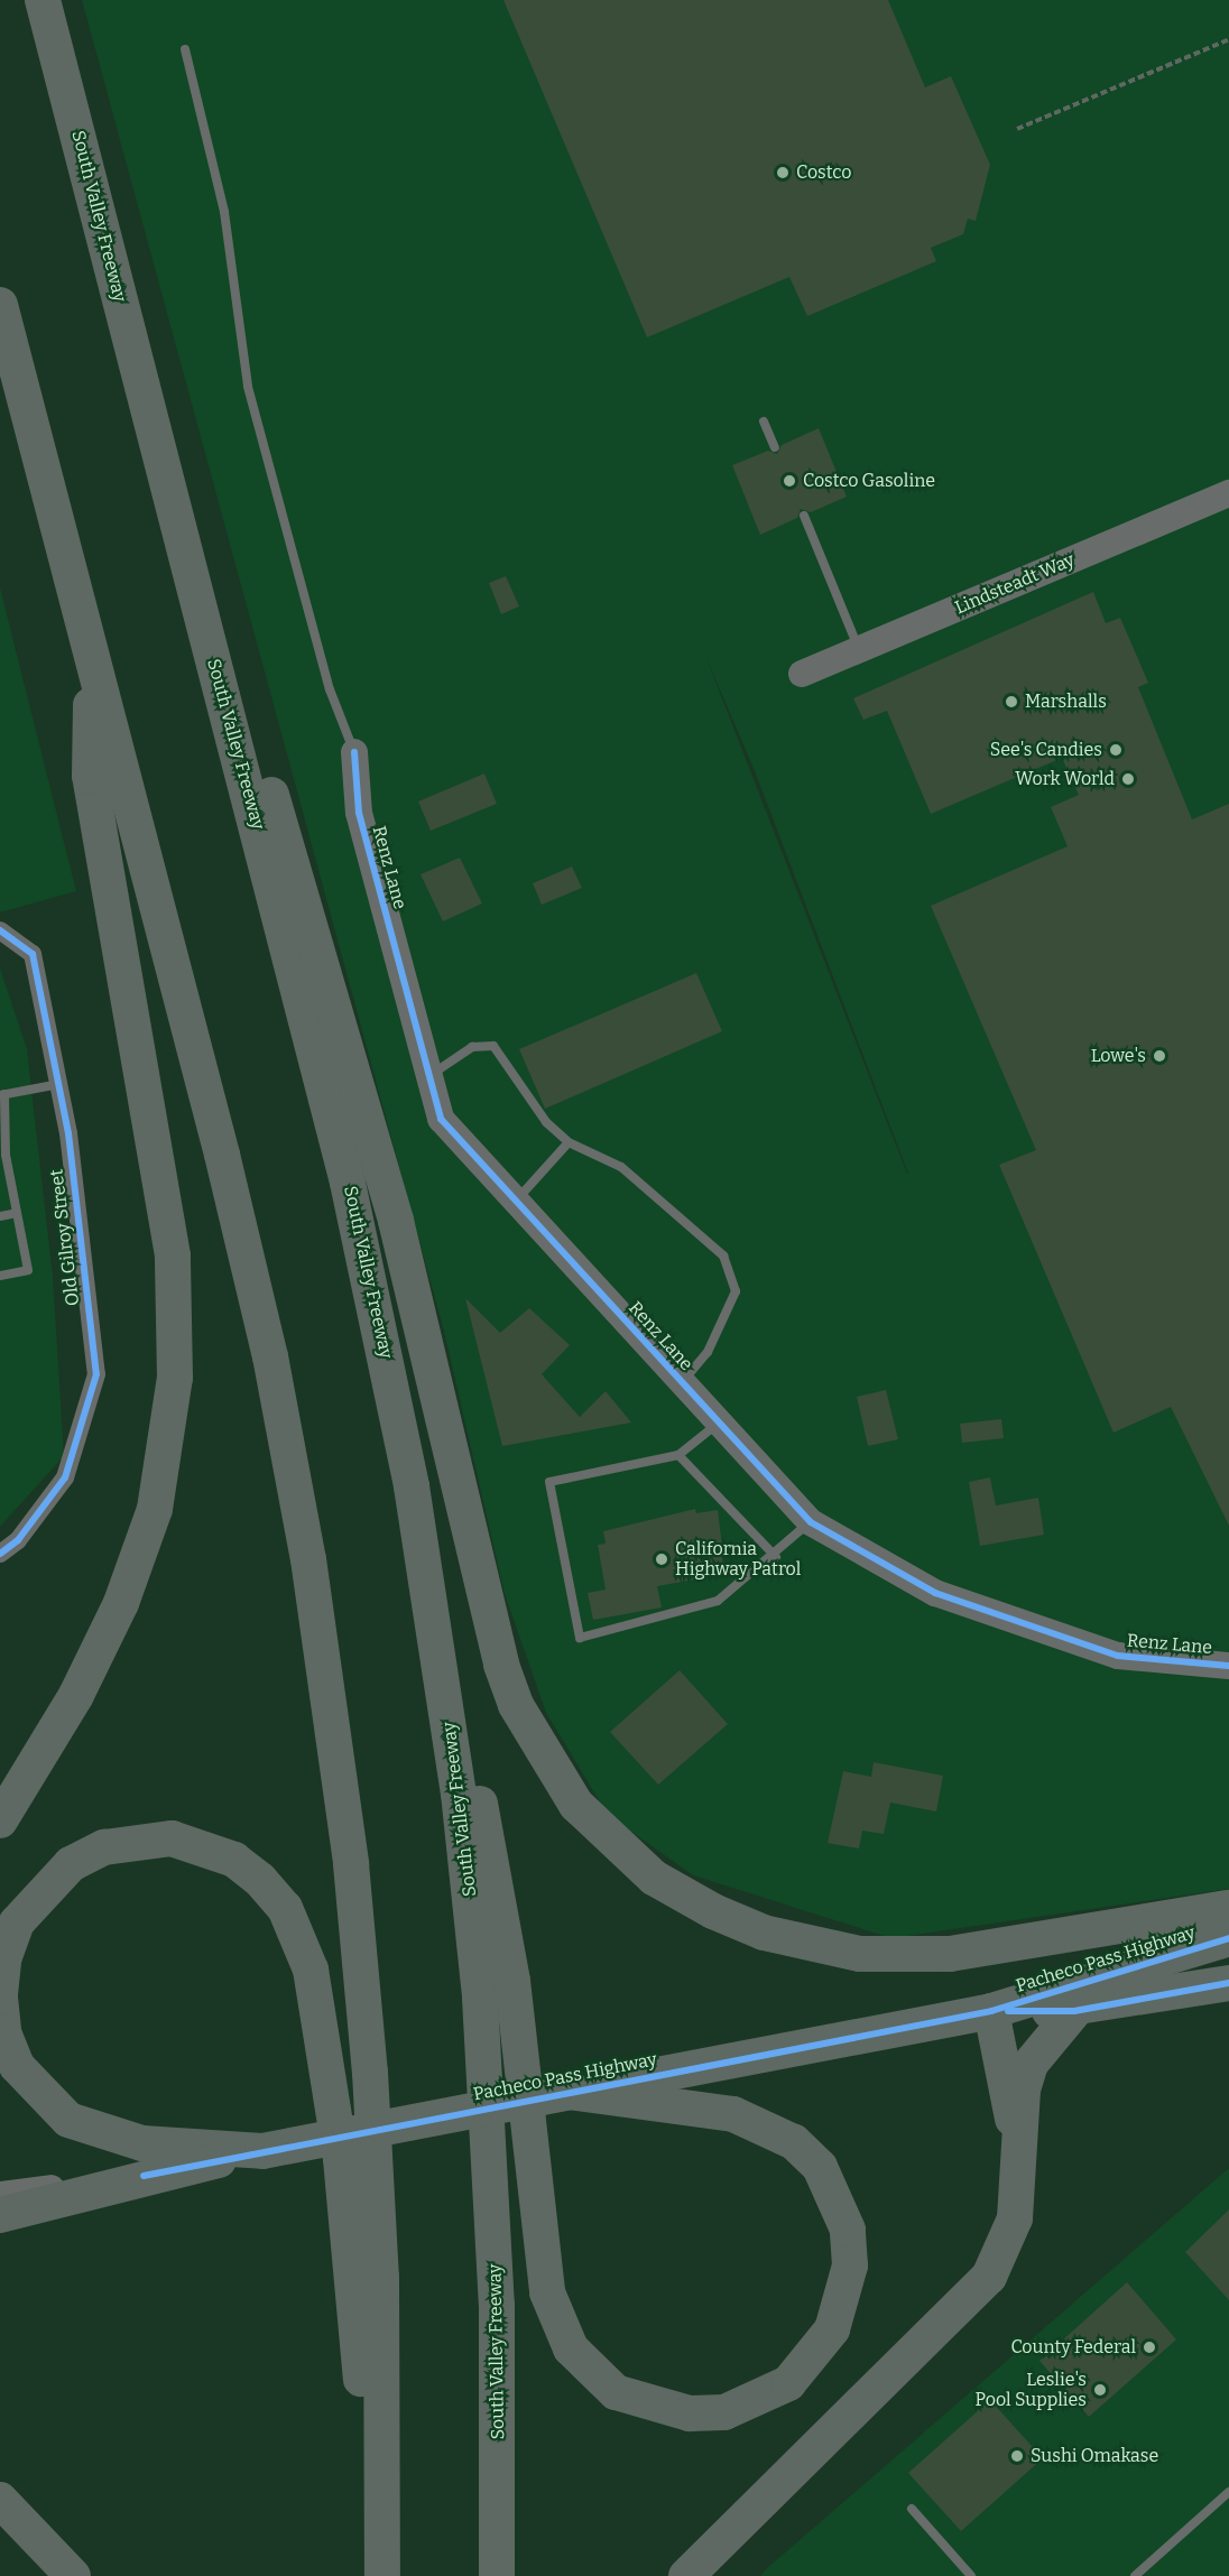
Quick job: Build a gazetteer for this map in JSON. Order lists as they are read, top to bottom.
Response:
{
  "streets": {
    "highway": ["South Valley Freeway", "Pacheco Pass Highway"],
    "street": ["Lindsteadt Way", "Renz Lane", "Old Gilroy Street"]
  },
  "places": [
    "Costco",
    "Costco Gasoline",
    "Marshalls",
    "See's Candies",
    "Work World",
    "Lowe's",
    "California Highway Patrol",
    "County Federal",
    "Leslie's Pool Supplies",
    "Sushi Omakase"
  ]
}
